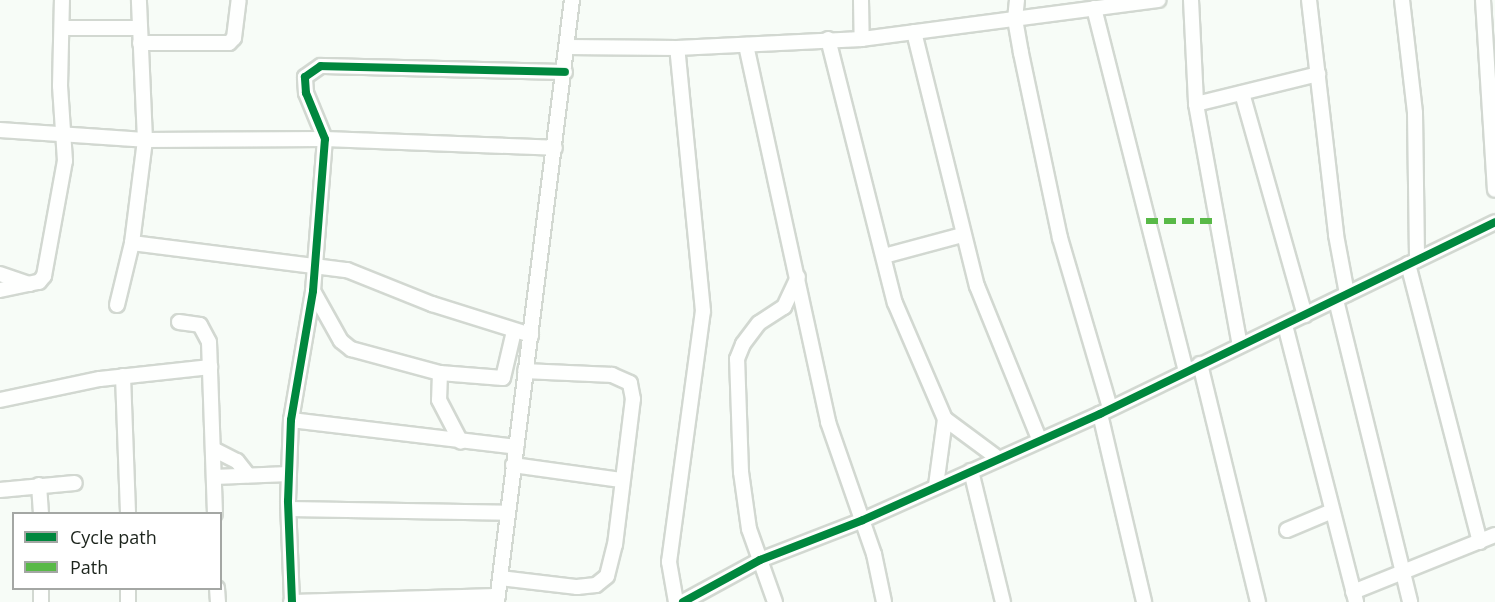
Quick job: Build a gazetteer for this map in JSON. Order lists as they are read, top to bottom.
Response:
{
  "legend": ["Cycle path", "Path"]
}
